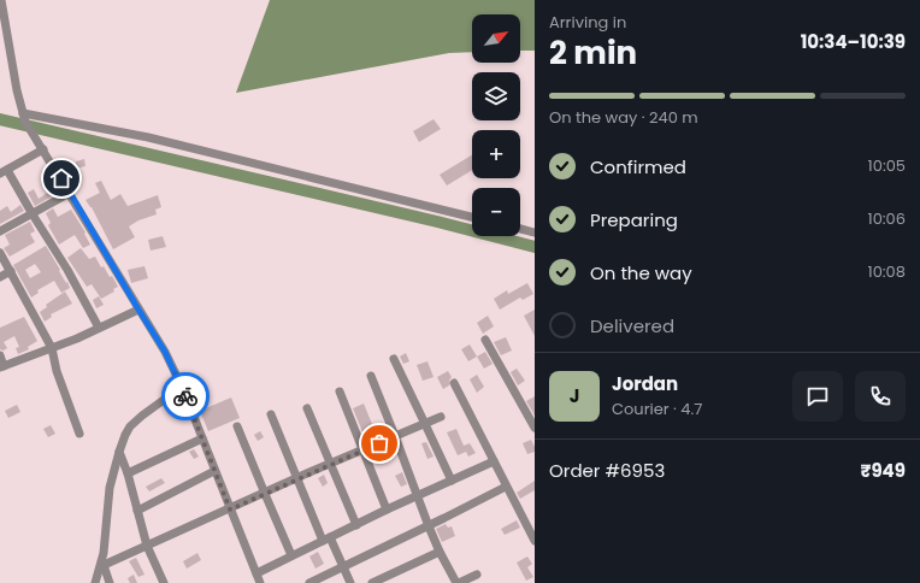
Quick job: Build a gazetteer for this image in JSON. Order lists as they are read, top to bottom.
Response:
{
  "north": "top right",
  "page": {
    "heading": ["2 min", "Arriving in", "10:34–10:39"],
    "panel": [
      "Jordan",
      "Courier · 4.7",
      "Order #6953",
      "₹949"
    ],
    "map_buttons": ["+", "−"],
    "bar": "On the way · 240 m",
    "list": [
      ["Confirmed", "10:05"],
      ["Preparing", "10:06"],
      ["On the way", "10:08"],
      "Delivered"
    ],
    "round": "J"
  }
}
